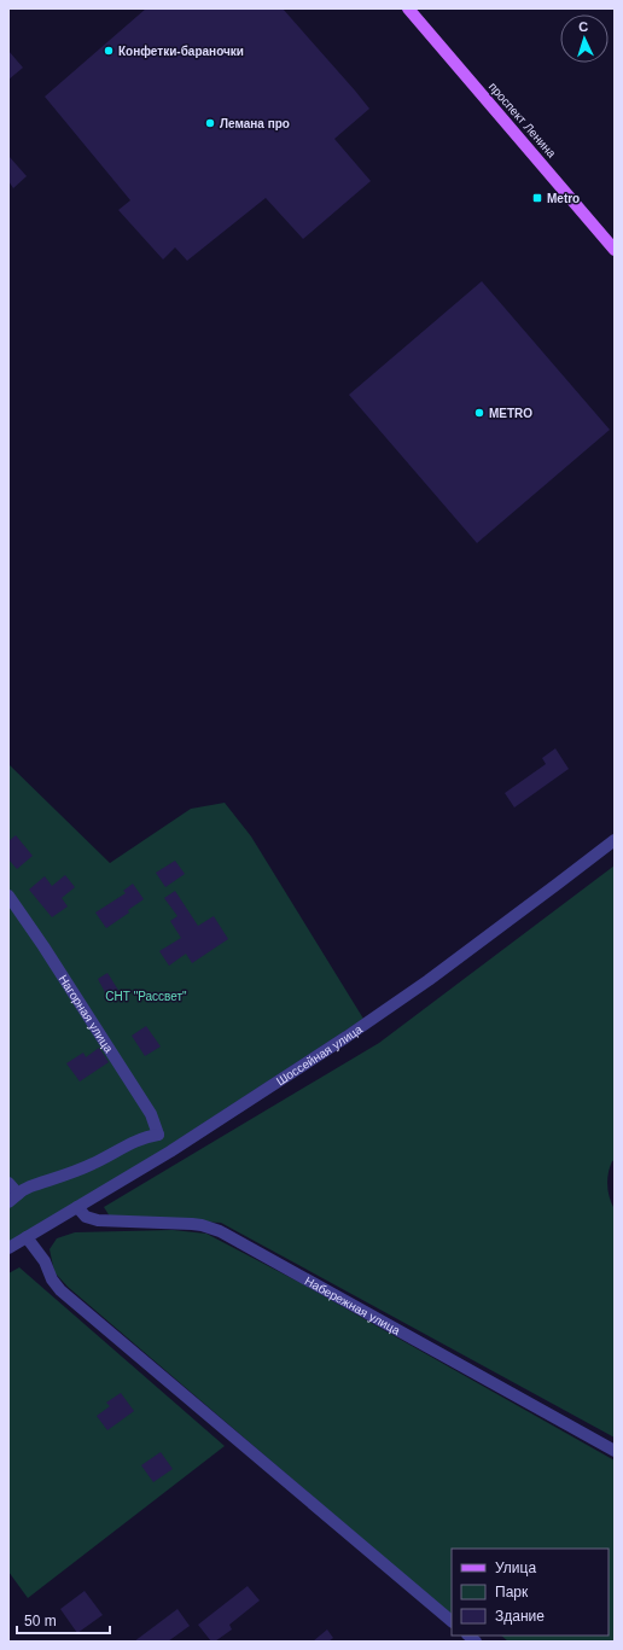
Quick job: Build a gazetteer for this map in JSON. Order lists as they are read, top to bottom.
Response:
{
  "streets": {
    "main road": ["проспект Ленина"],
    "street": ["Нагорная улица", "Шоссейная улица", "Набережная улица"]
  },
  "crossings": [
    ["Нагорная улица", "Шоссейная улица"],
    ["Шоссейная улица", "Набережная улица"]
  ],
  "parks": ["СНТ \"Рассвет\""],
  "places": {
    "other": ["Конфетки-бараночки", "Лемана про", "METRO"],
    "transit": ["Metro"]
  },
  "legend": ["Улица", "Парк", "Здание"],
  "scale_bar": "50 m",
  "north": "top"
}
